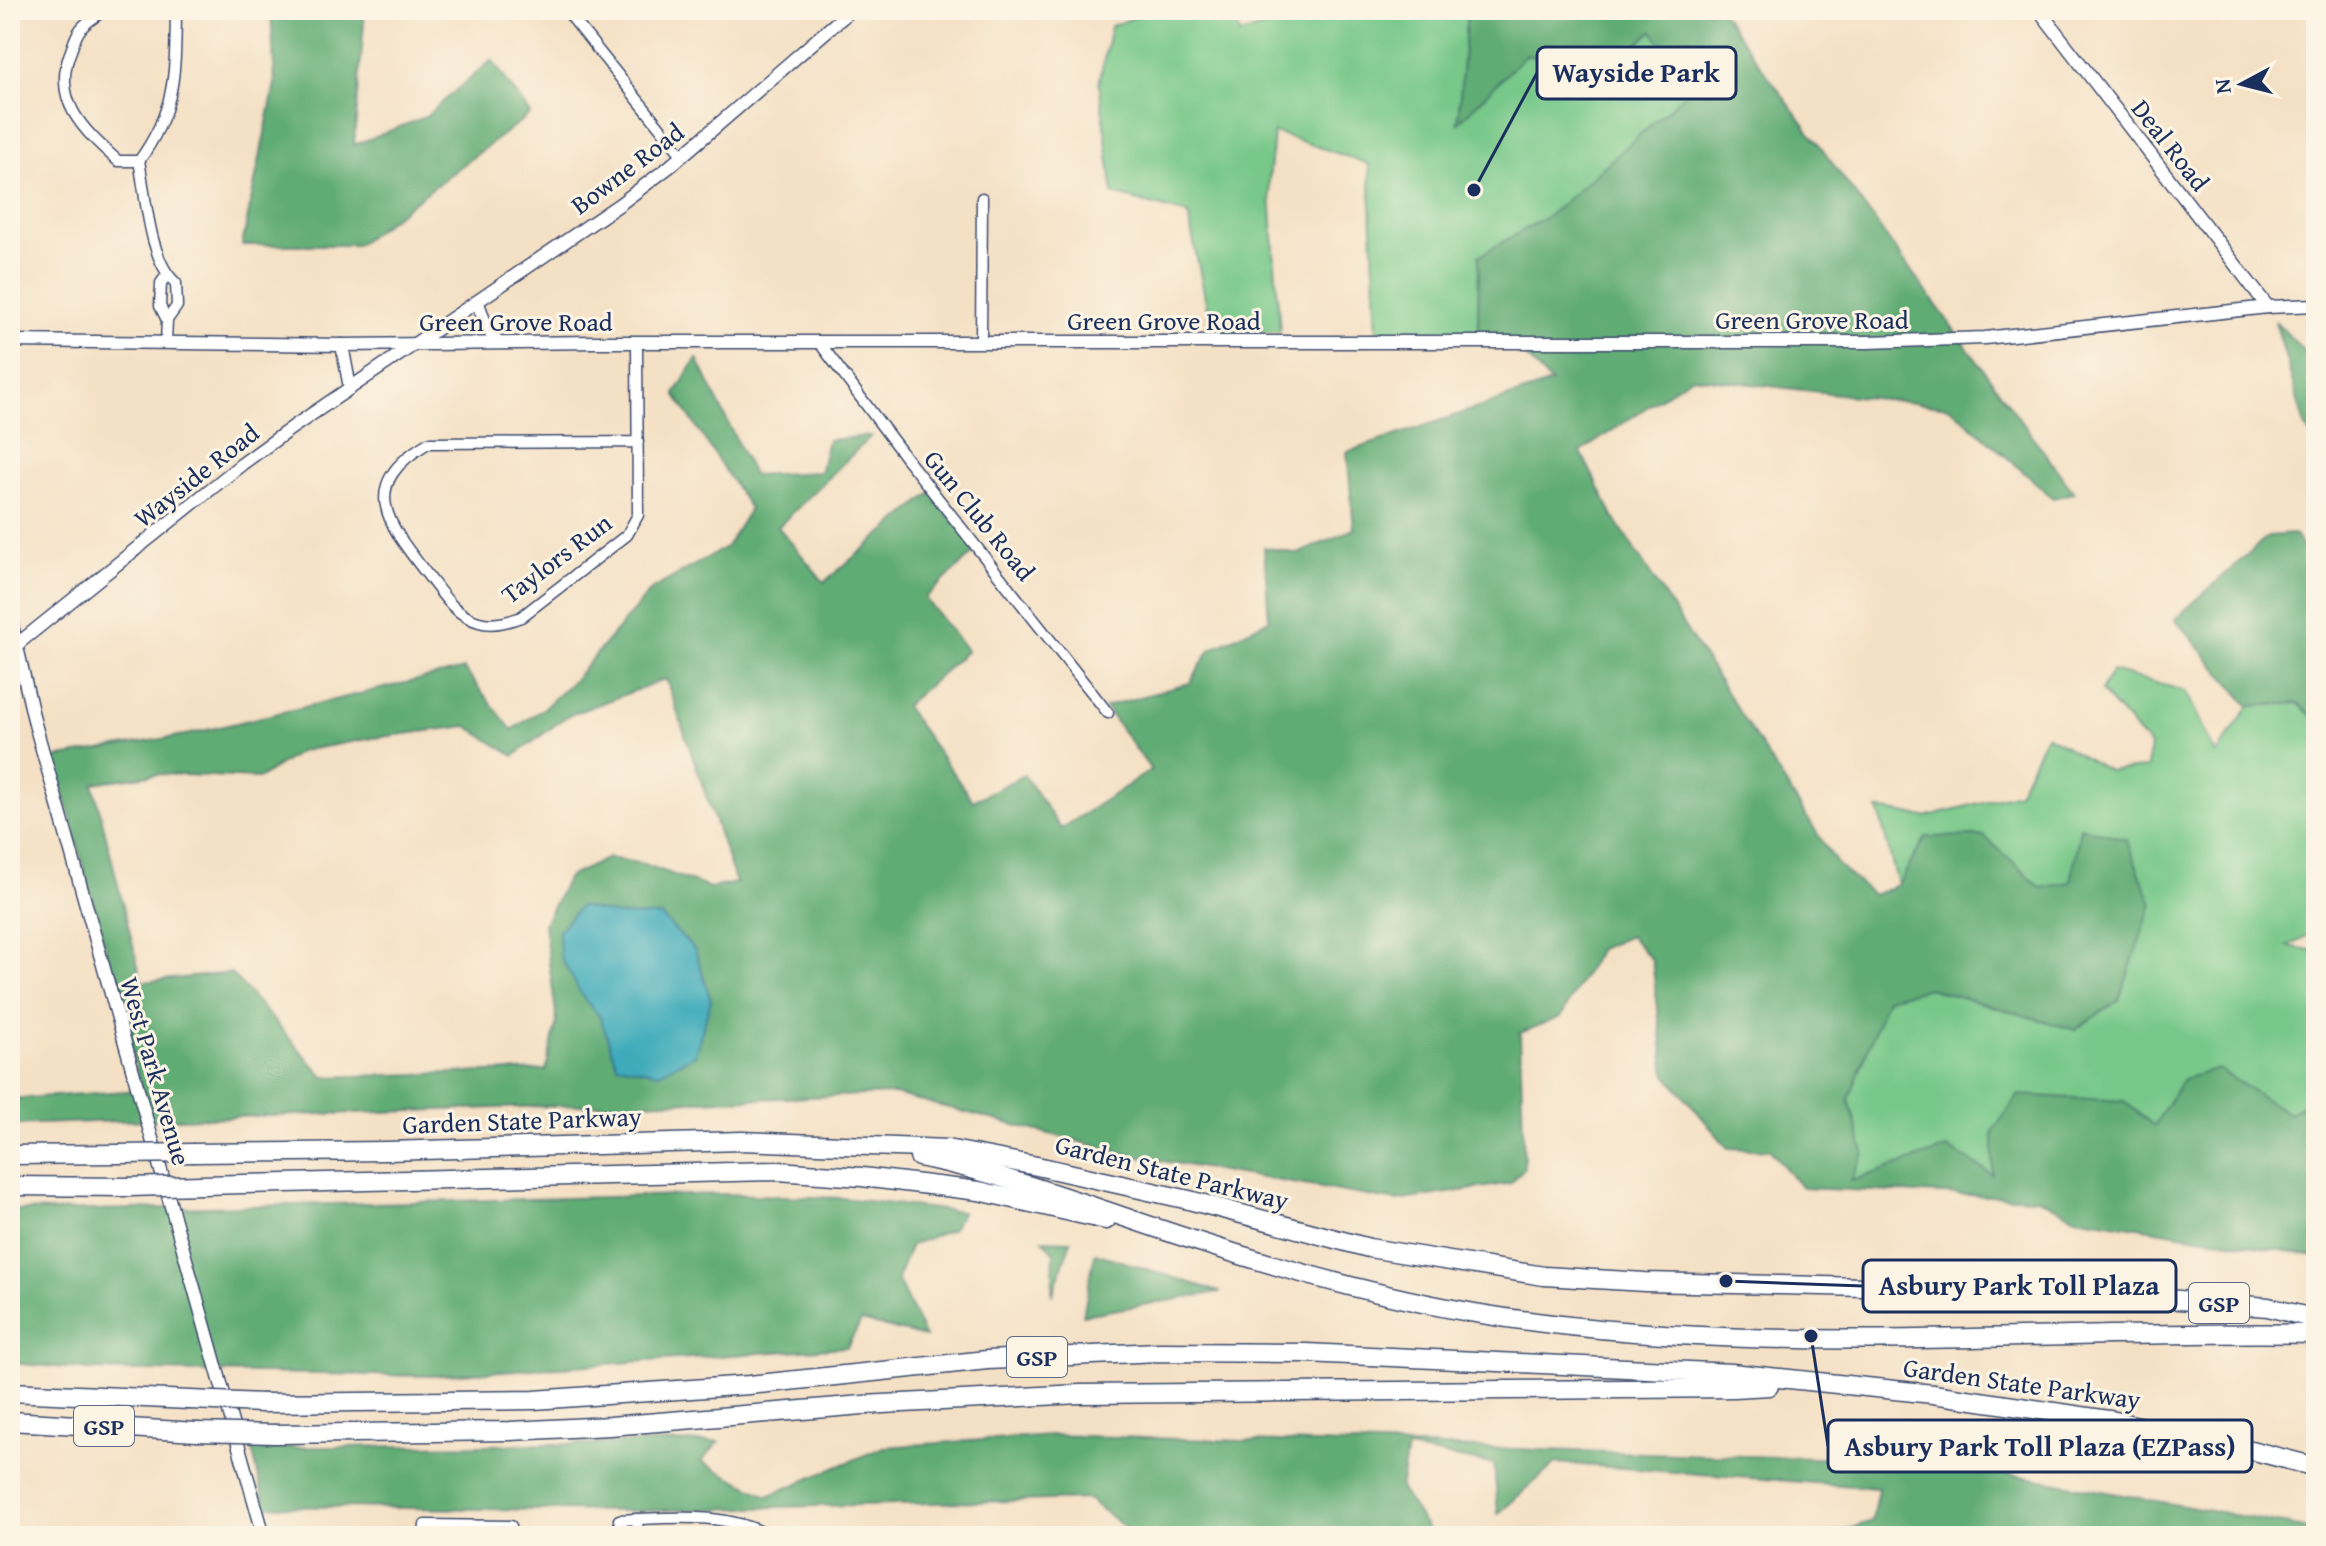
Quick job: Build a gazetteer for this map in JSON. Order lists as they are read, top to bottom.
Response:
{
  "streets": {
    "highway": ["Garden State Parkway", "GSP"],
    "street": [
      "Deal Road",
      "Bowne Road",
      "Green Grove Road",
      "Wayside Road",
      "Gun Club Road",
      "Taylors Run",
      "West Park Avenue"
    ]
  },
  "crossings": [
    ["Deal Road", "Green Grove Road"],
    ["Bowne Road", "Green Grove Road"],
    ["Bowne Road", "Wayside Road"],
    ["Green Grove Road", "Wayside Road"],
    ["Green Grove Road", "Gun Club Road"],
    ["Green Grove Road", "Taylors Run"],
    ["Wayside Road", "West Park Avenue"]
  ],
  "places": ["Wayside Park", "Asbury Park Toll Plaza", "Asbury Park Toll Plaza (EZPass)"],
  "north": "left"
}
